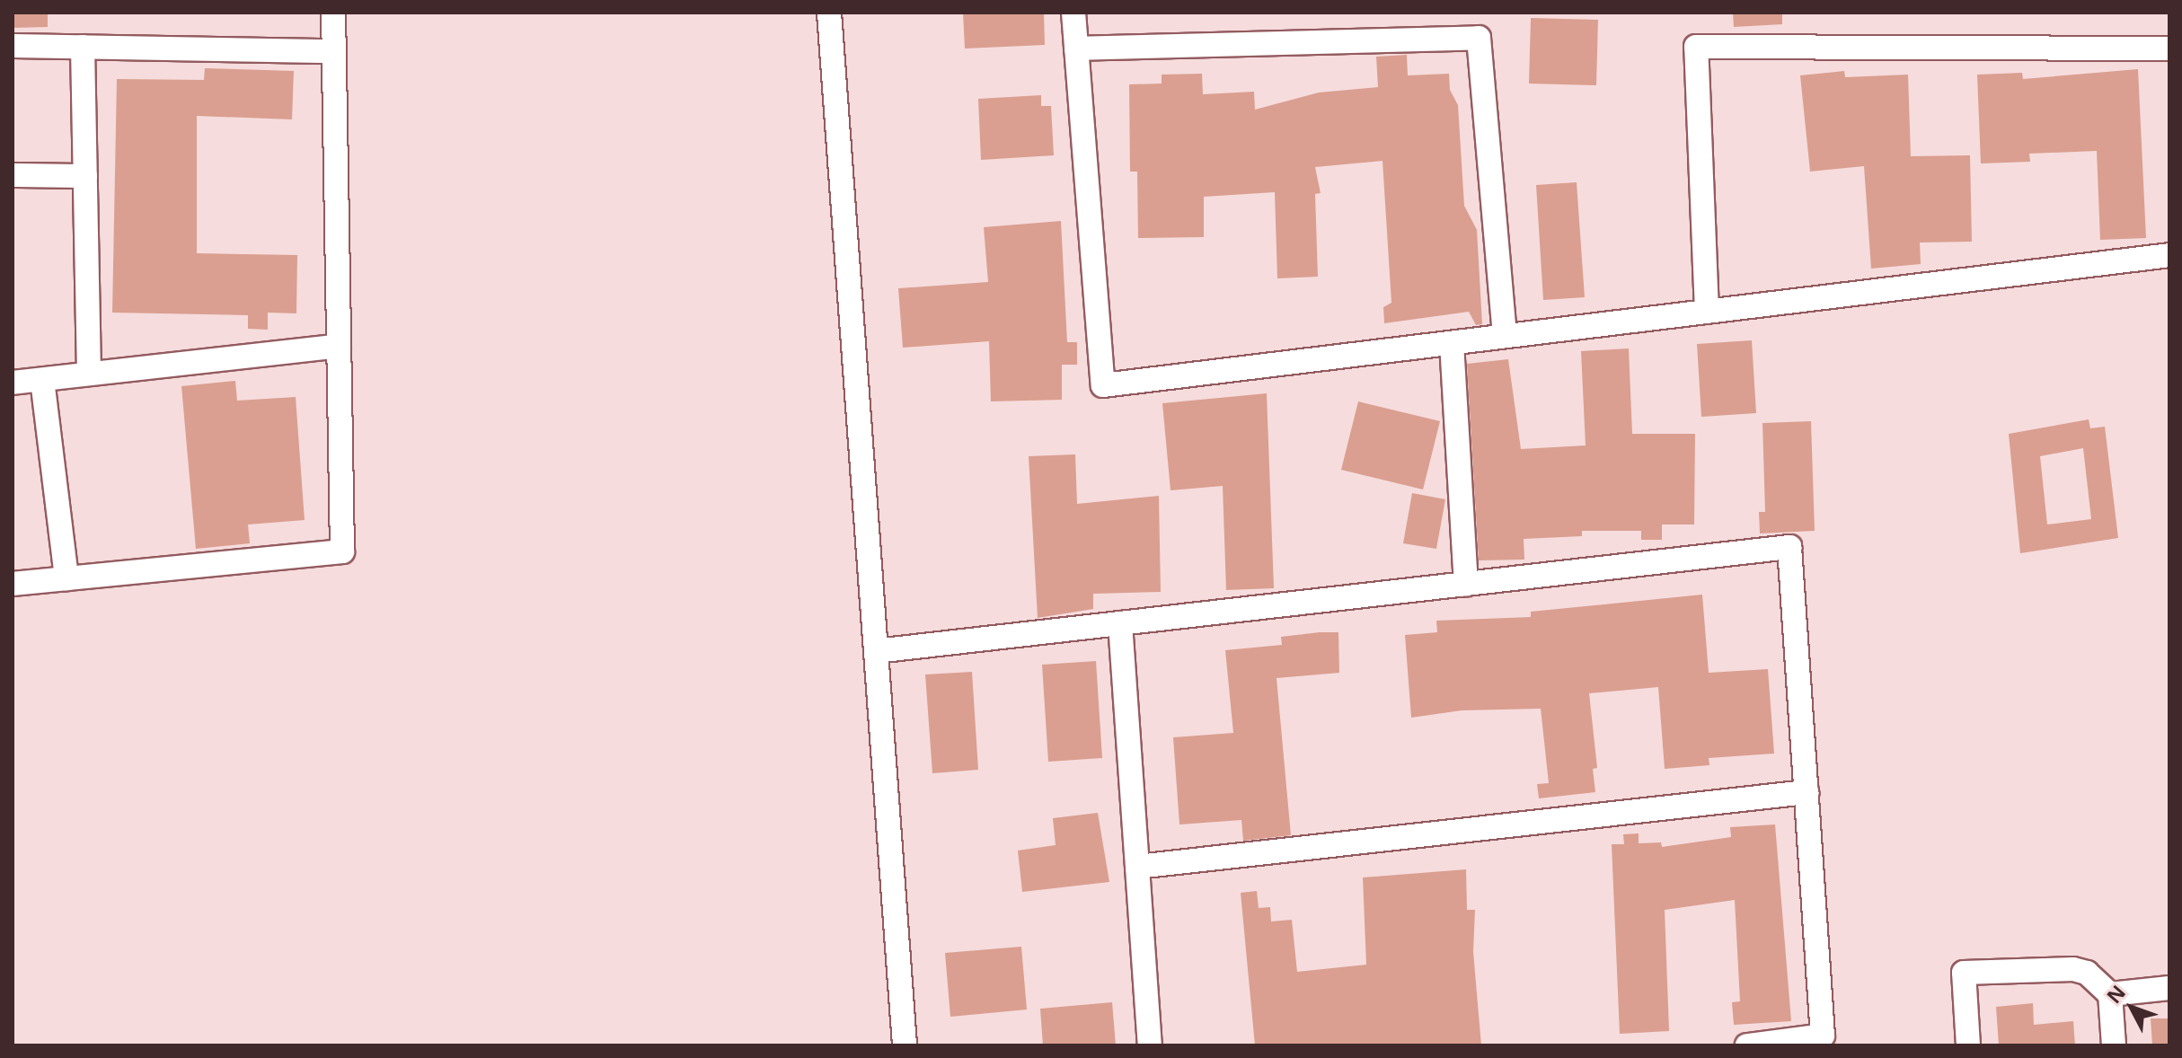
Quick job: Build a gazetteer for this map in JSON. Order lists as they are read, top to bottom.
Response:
{
  "north": "top left"
}
